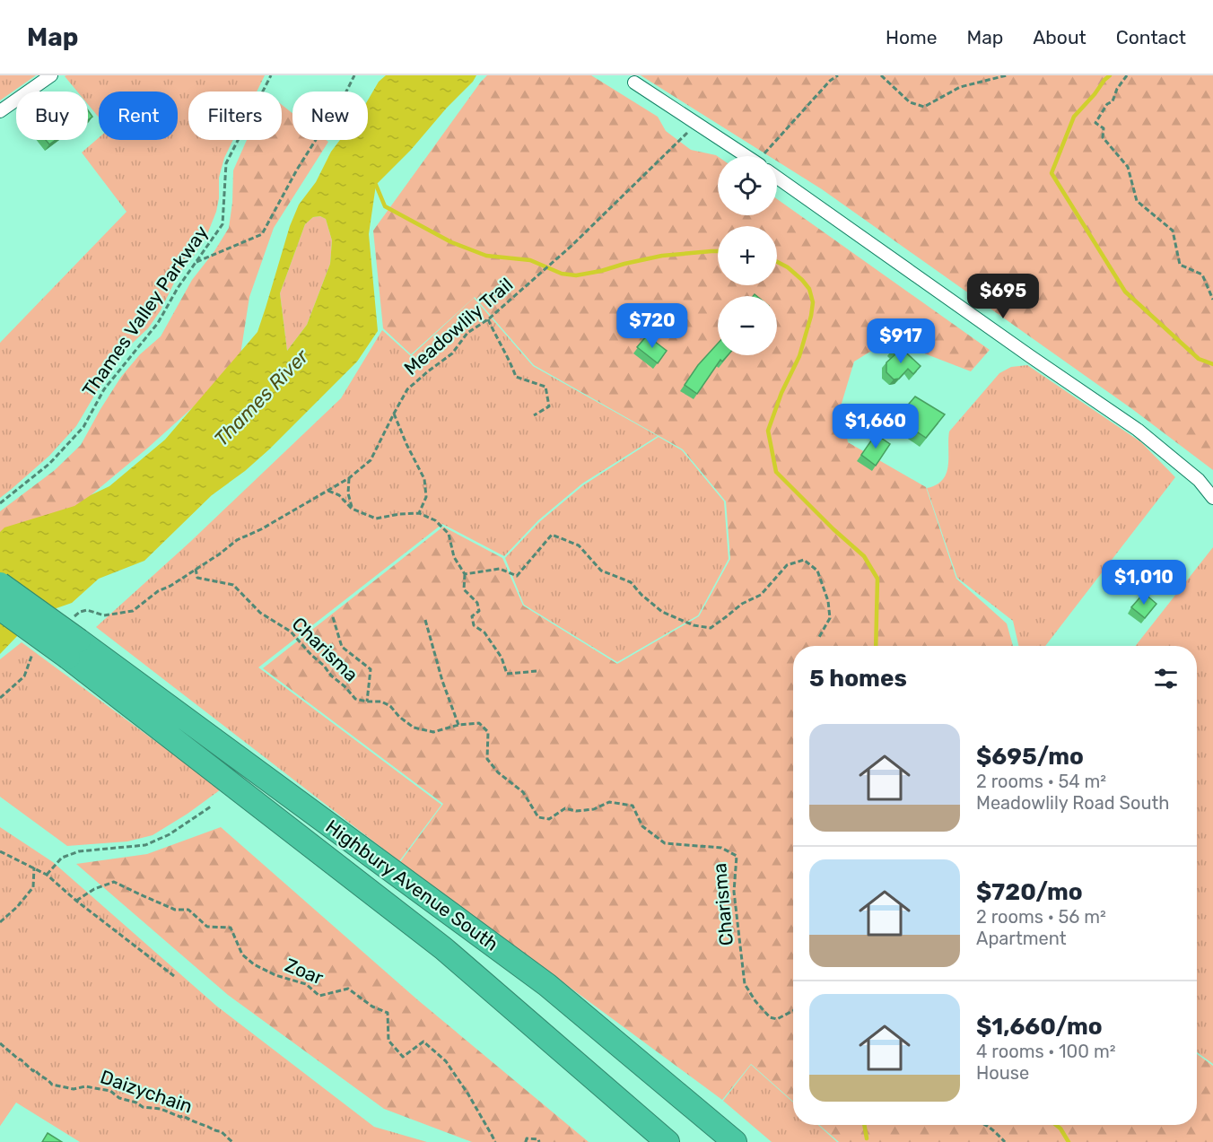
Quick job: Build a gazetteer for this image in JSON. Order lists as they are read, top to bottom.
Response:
{
  "streets": {
    "highway": ["Highbury Avenue South"],
    "path": [
      "Thames Valley Parkway",
      "Meadowlily Trail",
      "Charisma",
      "Zoar",
      "Daizychain"
    ]
  },
  "crossings": [
    ["Meadowlily Trail", "Charisma"]
  ],
  "water": ["Thames River"],
  "page": {
    "header": "Map",
    "nav": [
      "Home",
      "Map",
      "About",
      "Contact"
    ],
    "chip": [
      "Buy",
      "Rent",
      "Filters",
      "New"
    ],
    "map_buttons": ["+", "−"],
    "price": [
      "$695",
      "$720",
      "$917",
      "$1,660",
      "$1,010"
    ],
    "heading": "5 homes",
    "list": [
      {
        "name": "$695/mo",
        "note": "2 rooms · 54 m² · Meadowlily Road South"
      },
      {
        "name": "$720/mo",
        "note": "2 rooms · 56 m² · Apartment"
      },
      {
        "name": "$1,660/mo",
        "note": "4 rooms · 100 m² · House"
      }
    ]
  }
}
